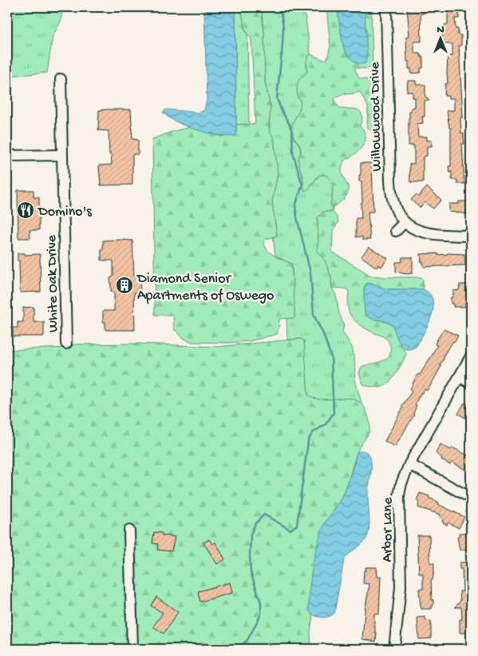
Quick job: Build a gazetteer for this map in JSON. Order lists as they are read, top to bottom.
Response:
{
  "streets": {
    "street": ["Willowwood Drive", "White Oak Drive", "Arbor Lane"]
  },
  "places": {
    "restaurant": ["Domino's"],
    "building": ["Diamond Senior Apartments of Oswego"]
  },
  "north": "top"
}
